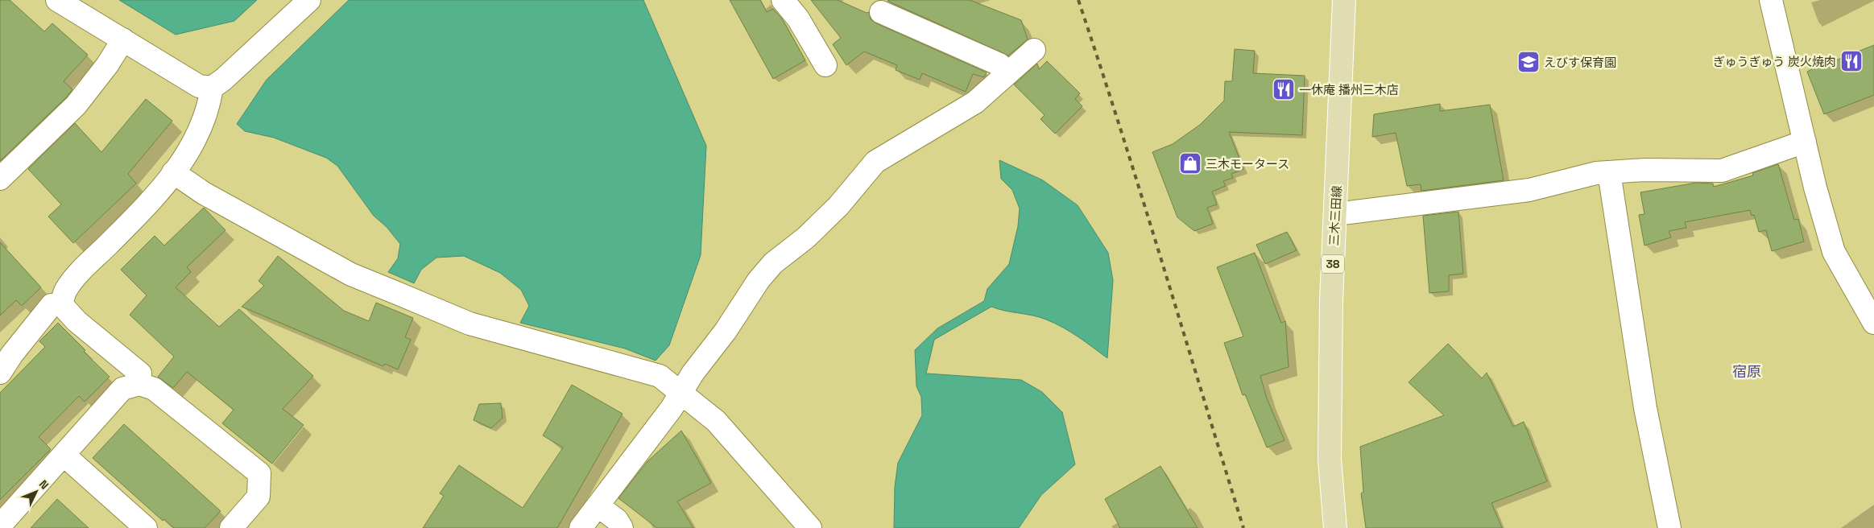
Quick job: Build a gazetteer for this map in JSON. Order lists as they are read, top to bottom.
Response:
{
  "streets": {
    "main road": ["三木三田線", "38"]
  },
  "districts": ["宿原"],
  "places": {
    "restaurant": ["ぎゅうぎゅう 炭火焼肉", "一休庵 播州三木店"],
    "school or university": ["えびす保育園"],
    "shop": ["三木モータース"]
  },
  "north": "top right"
}
